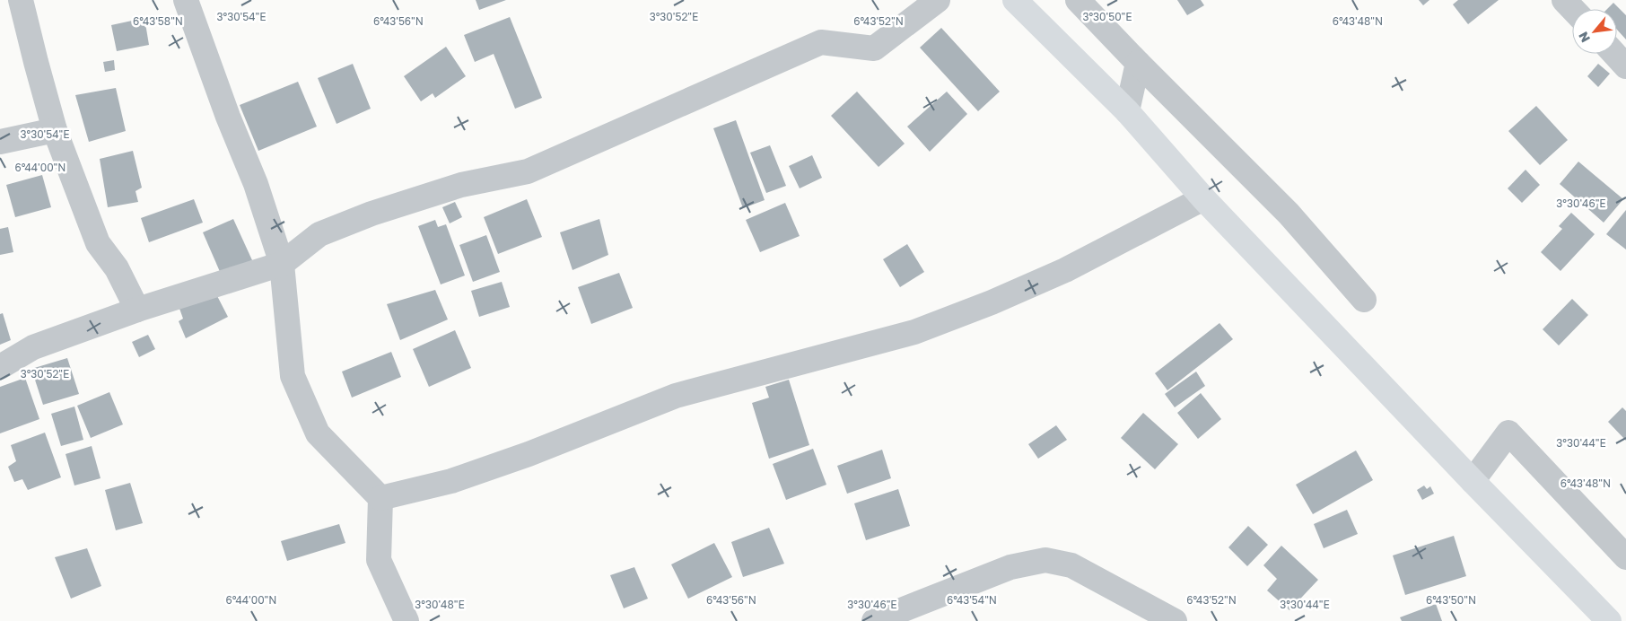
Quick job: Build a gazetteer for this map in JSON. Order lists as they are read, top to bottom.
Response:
{
  "north": "bottom left",
  "coordinates": [
    "3°30'54\"E",
    "3°30'52\"E",
    "3°30'50\"E",
    "6°43'58\"N",
    "6°43'52\"N",
    "6°43'48\"N",
    "6°43'56\"N",
    "6°44'00\"N",
    "3°30'46\"E",
    "3°30'44\"E",
    "6°43'54\"N",
    "6°43'50\"N",
    "3°30'48\"E"
  ]
}
